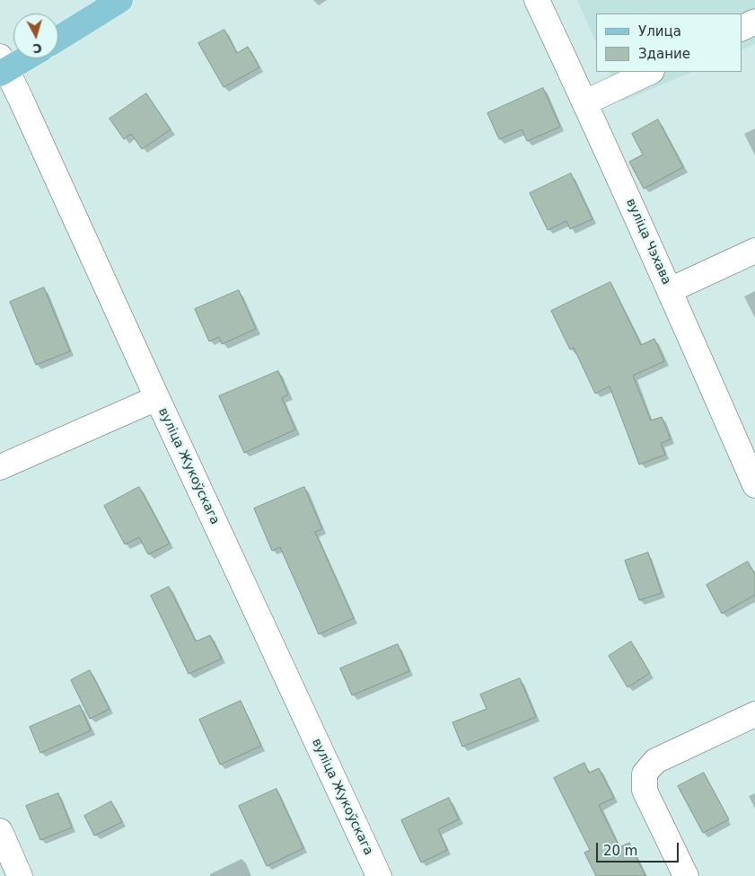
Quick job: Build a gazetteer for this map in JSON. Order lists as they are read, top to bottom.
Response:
{
  "streets": {
    "street": ["вуліца Чэхава", "вуліца Жукоўскага"]
  },
  "legend": ["Улица", "Здание"],
  "scale_bar": "20 m",
  "north": "bottom"
}
